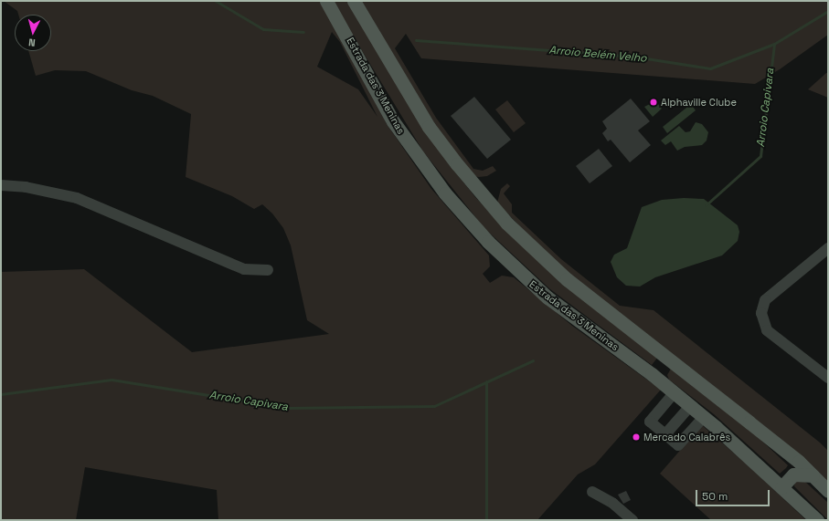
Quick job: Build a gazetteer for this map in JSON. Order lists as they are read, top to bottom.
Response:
{
  "streets": {
    "main road": ["Estrada das 3 Meninas"]
  },
  "water": ["Arroio Belém Velho", "Arroio Capivara"],
  "places": ["Alphaville Clube", "Mercado Calabrês"],
  "scale_bar": "50 m",
  "north": "bottom"
}
